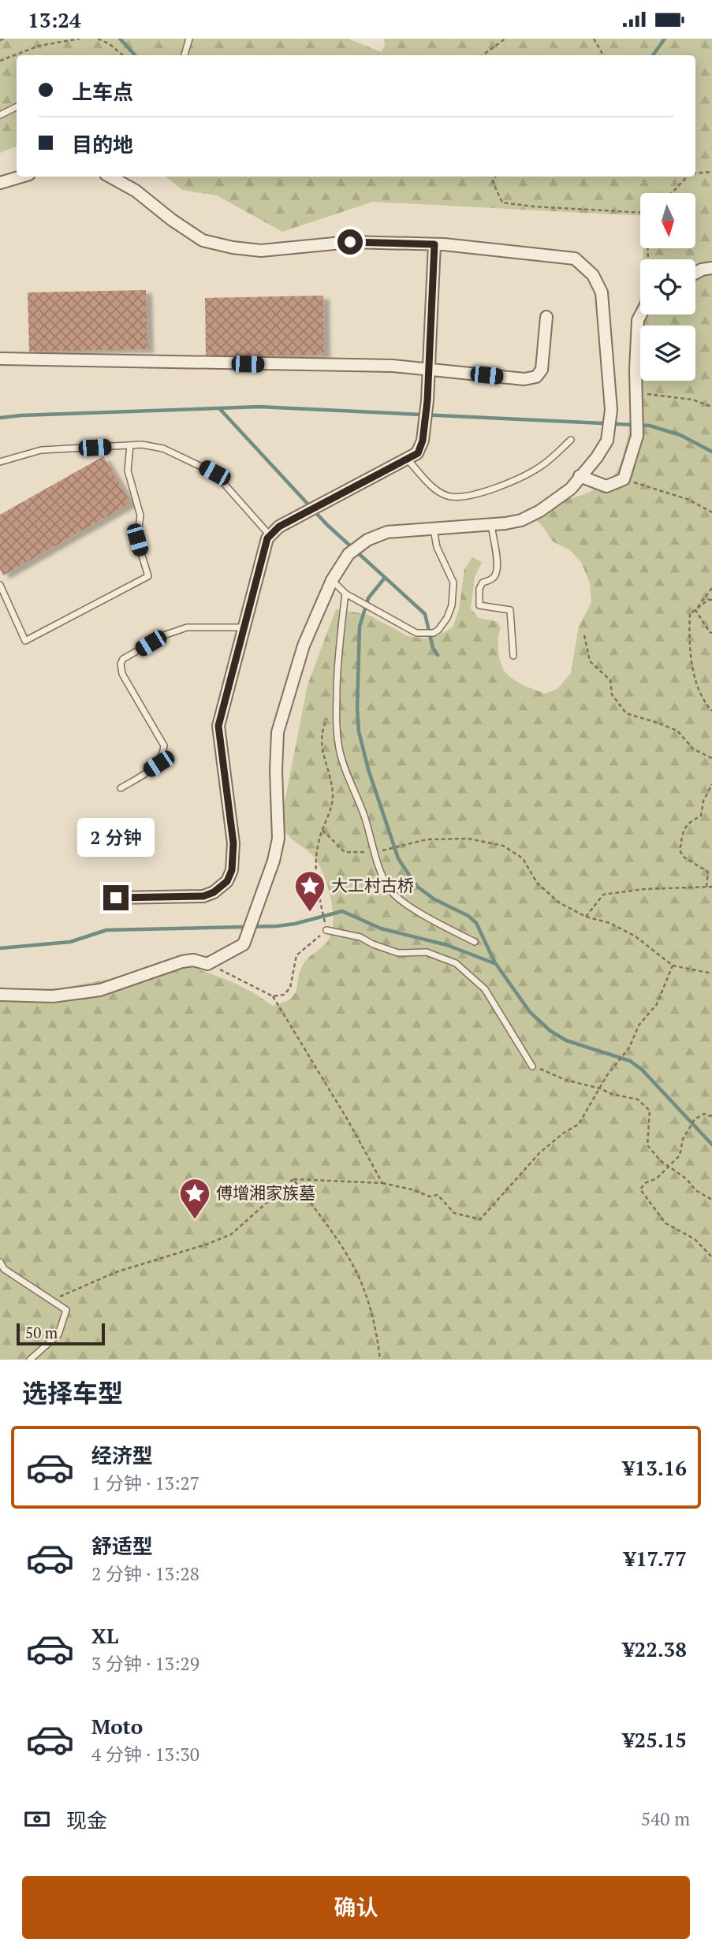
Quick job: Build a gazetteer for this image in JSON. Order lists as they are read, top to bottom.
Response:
{
  "places": {
    "place": ["大工村古桥", "傅增湘家族墓"]
  },
  "scale_bar": "50 m",
  "north": "bottom",
  "page": {
    "status": "13:24",
    "banner": ["上车点", "目的地"],
    "bubble": "2 分钟",
    "scale": "50 m",
    "heading": "选择车型",
    "list": [
      {
        "name": "经济型",
        "note": "1 分钟 · 13:27",
        "value": "¥13.16"
      },
      {
        "name": "舒适型",
        "note": "2 分钟 · 13:28",
        "value": "¥17.77"
      },
      {
        "name": "XL",
        "note": "3 分钟 · 13:29",
        "value": "¥22.38"
      },
      {
        "name": "Moto",
        "note": "4 分钟 · 13:30",
        "value": "¥25.15"
      }
    ],
    "pay": ["现金", "540 m"],
    "buttons": "确认"
  }
}
